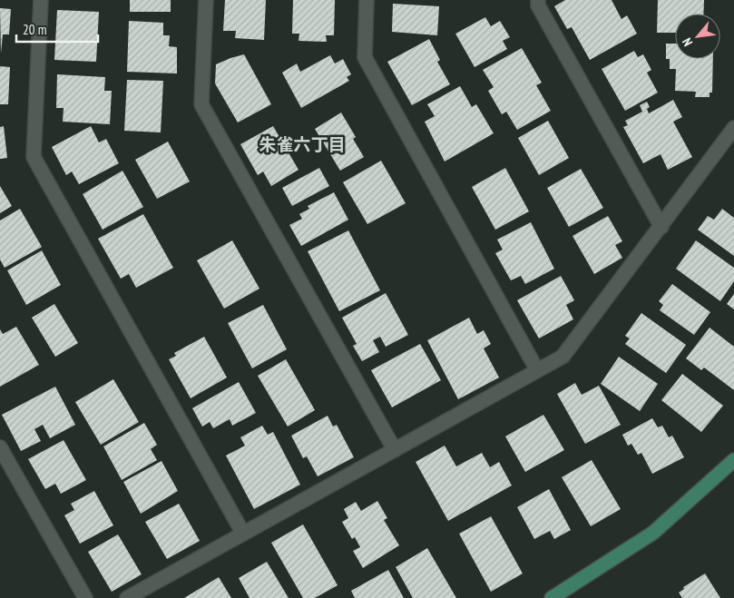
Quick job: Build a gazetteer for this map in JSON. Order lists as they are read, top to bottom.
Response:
{
  "districts": ["朱雀六丁目"],
  "scale_bar": "20 m",
  "north": "bottom left"
}
